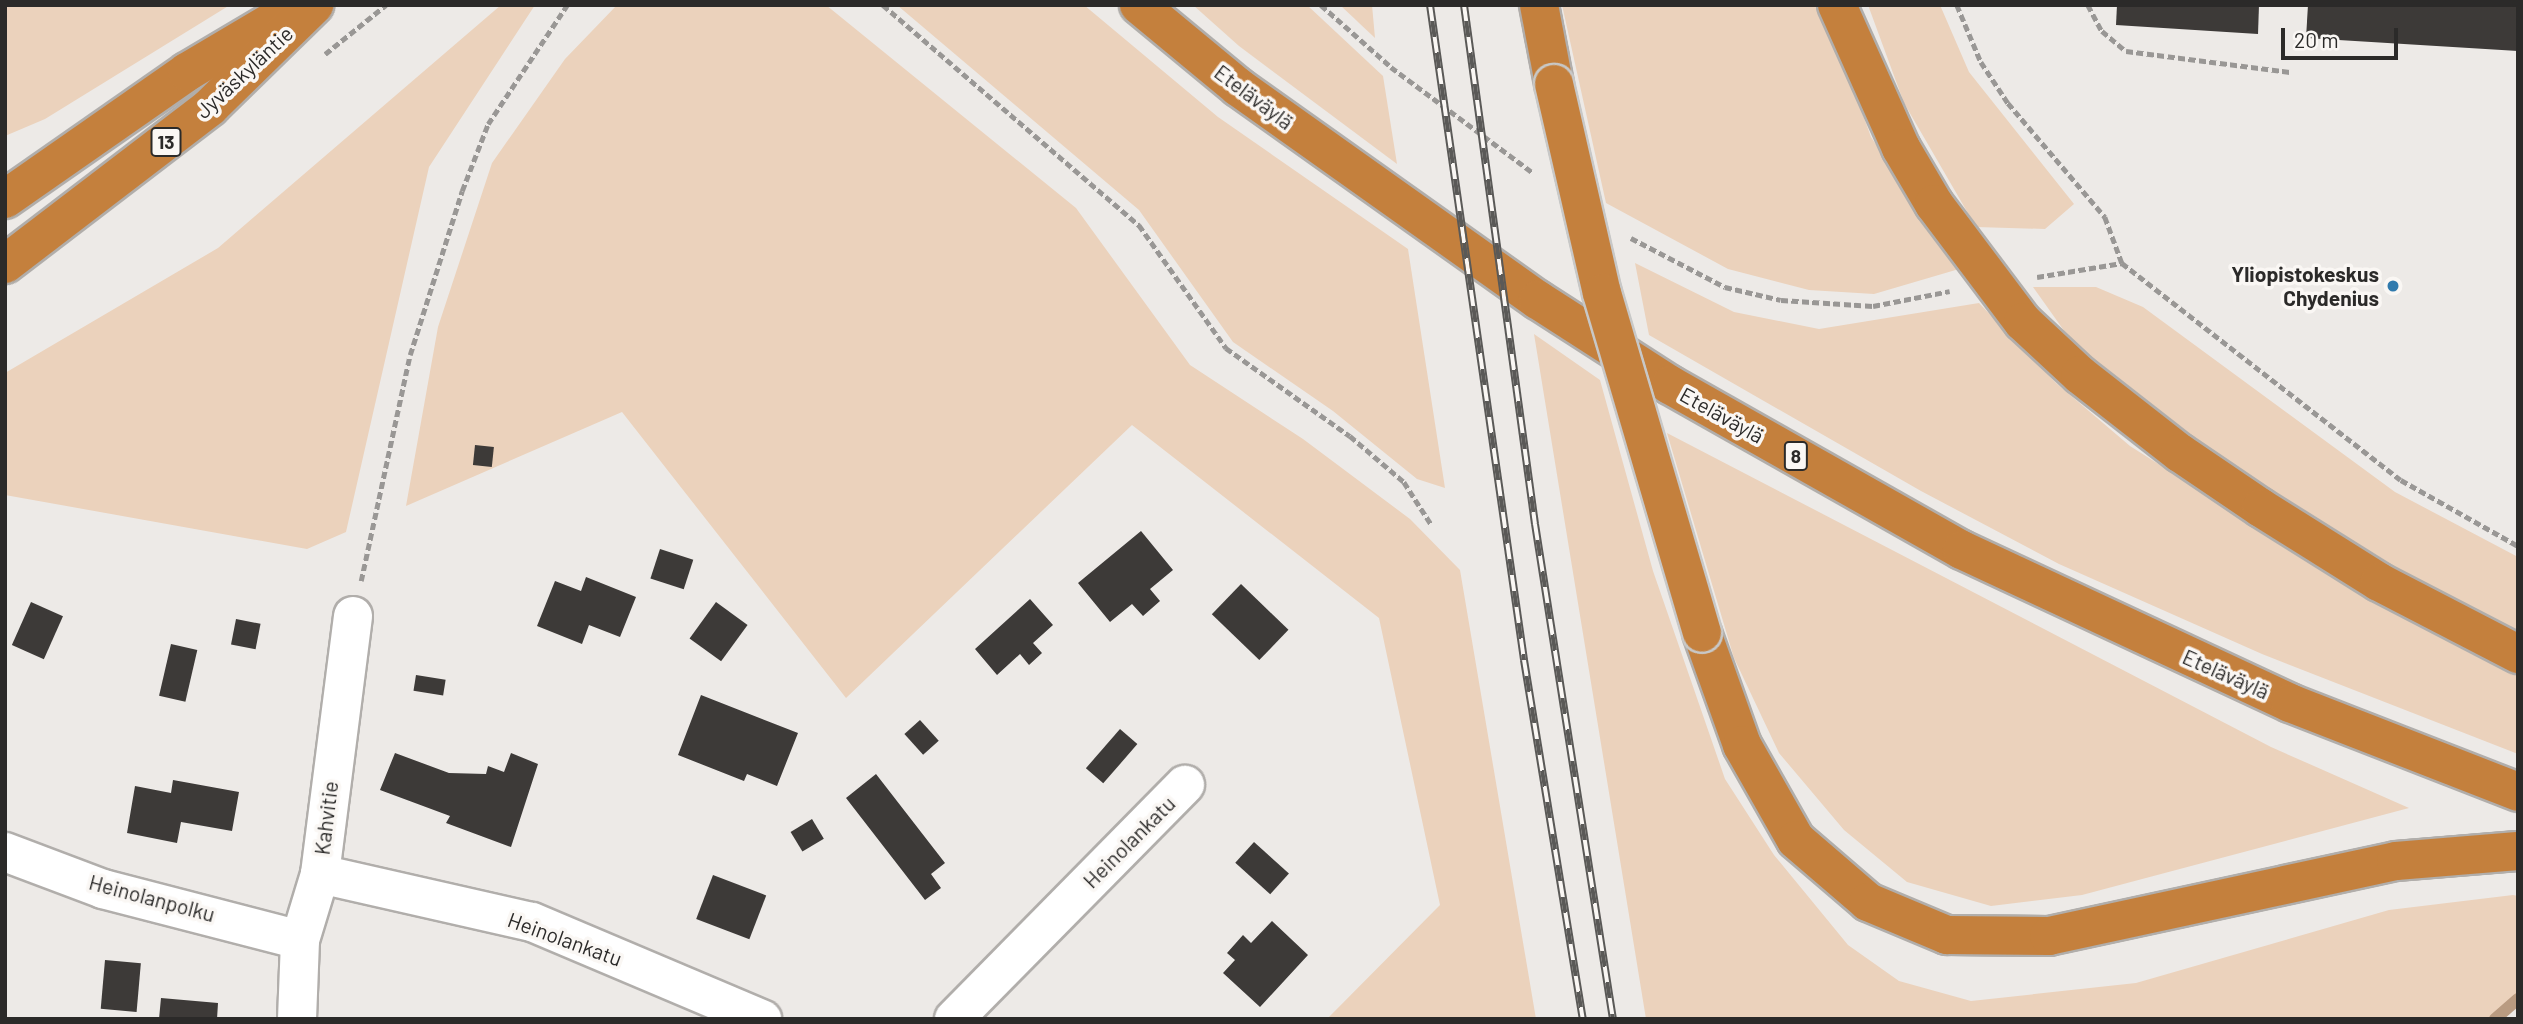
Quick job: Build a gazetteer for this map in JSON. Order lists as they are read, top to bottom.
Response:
{
  "streets": {
    "highway": [
      "Jyväskyläntie",
      "Eteläväylä",
      "13",
      "8"
    ],
    "street": ["Kahvitie", "Heinolankatu", "Heinolanpolku"]
  },
  "crossings": [
    ["Kahvitie", "Heinolankatu"],
    ["Kahvitie", "Heinolanpolku"]
  ],
  "places": ["Yliopistokeskus Chydenius"],
  "scale_bar": "20 m"
}
